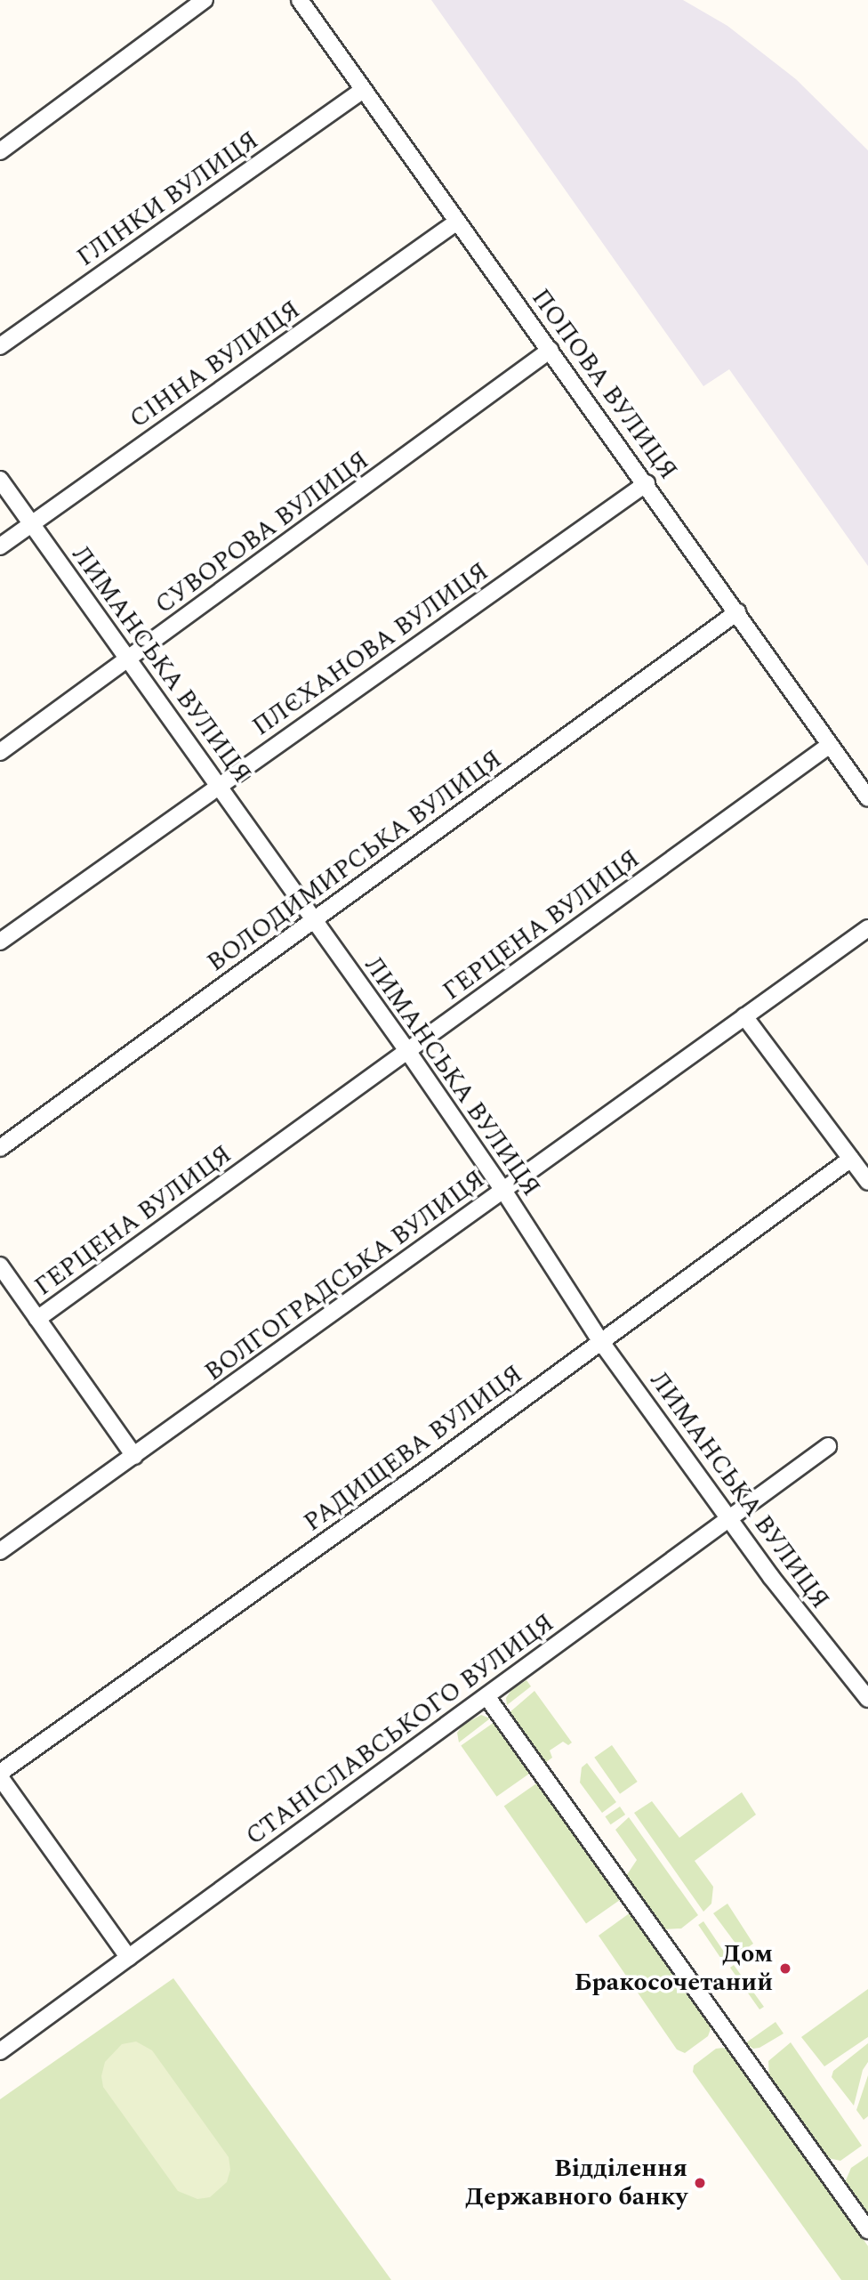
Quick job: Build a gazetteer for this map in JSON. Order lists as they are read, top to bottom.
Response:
{
  "streets": {
    "street": [
      "ГЛІНКИ ВУЛИЦЯ",
      "СІННА ВУЛИЦЯ",
      "ПОПОВА ВУЛИЦЯ",
      "СУВОРОВА ВУЛИЦЯ",
      "ПЛЄХАНОВА ВУЛИЦЯ",
      "ЛИМАНСЬКА ВУЛИЦЯ",
      "ВОЛОДИМИРСЬКА ВУЛИЦЯ",
      "ГЕРЦЕНА ВУЛИЦЯ",
      "ВОЛГОГРАДСЬКА ВУЛИЦЯ",
      "РАДИЩЕВА ВУЛИЦЯ",
      "СТАНІСЛАВСЬКОГО ВУЛИЦЯ"
    ]
  },
  "crossings": [
    ["ГЛІНКИ ВУЛИЦЯ", "ПОПОВА ВУЛИЦЯ"],
    ["СІННА ВУЛИЦЯ", "ПОПОВА ВУЛИЦЯ"],
    ["СІННА ВУЛИЦЯ", "ЛИМАНСЬКА ВУЛИЦЯ"],
    ["ПОПОВА ВУЛИЦЯ", "СУВОРОВА ВУЛИЦЯ"],
    ["ПОПОВА ВУЛИЦЯ", "ПЛЄХАНОВА ВУЛИЦЯ"],
    ["ПОПОВА ВУЛИЦЯ", "ВОЛОДИМИРСЬКА ВУЛИЦЯ"],
    ["ПОПОВА ВУЛИЦЯ", "ГЕРЦЕНА ВУЛИЦЯ"],
    ["СУВОРОВА ВУЛИЦЯ", "ЛИМАНСЬКА ВУЛИЦЯ"],
    ["ПЛЄХАНОВА ВУЛИЦЯ", "ЛИМАНСЬКА ВУЛИЦЯ"],
    ["ЛИМАНСЬКА ВУЛИЦЯ", "ВОЛОДИМИРСЬКА ВУЛИЦЯ"],
    ["ЛИМАНСЬКА ВУЛИЦЯ", "ГЕРЦЕНА ВУЛИЦЯ"],
    ["ЛИМАНСЬКА ВУЛИЦЯ", "ВОЛГОГРАДСЬКА ВУЛИЦЯ"],
    ["ЛИМАНСЬКА ВУЛИЦЯ", "РАДИЩЕВА ВУЛИЦЯ"],
    ["ЛИМАНСЬКА ВУЛИЦЯ", "СТАНІСЛАВСЬКОГО ВУЛИЦЯ"]
  ],
  "places": ["Дом Бракосочетаний", "Відділення Державного банку"]
}
